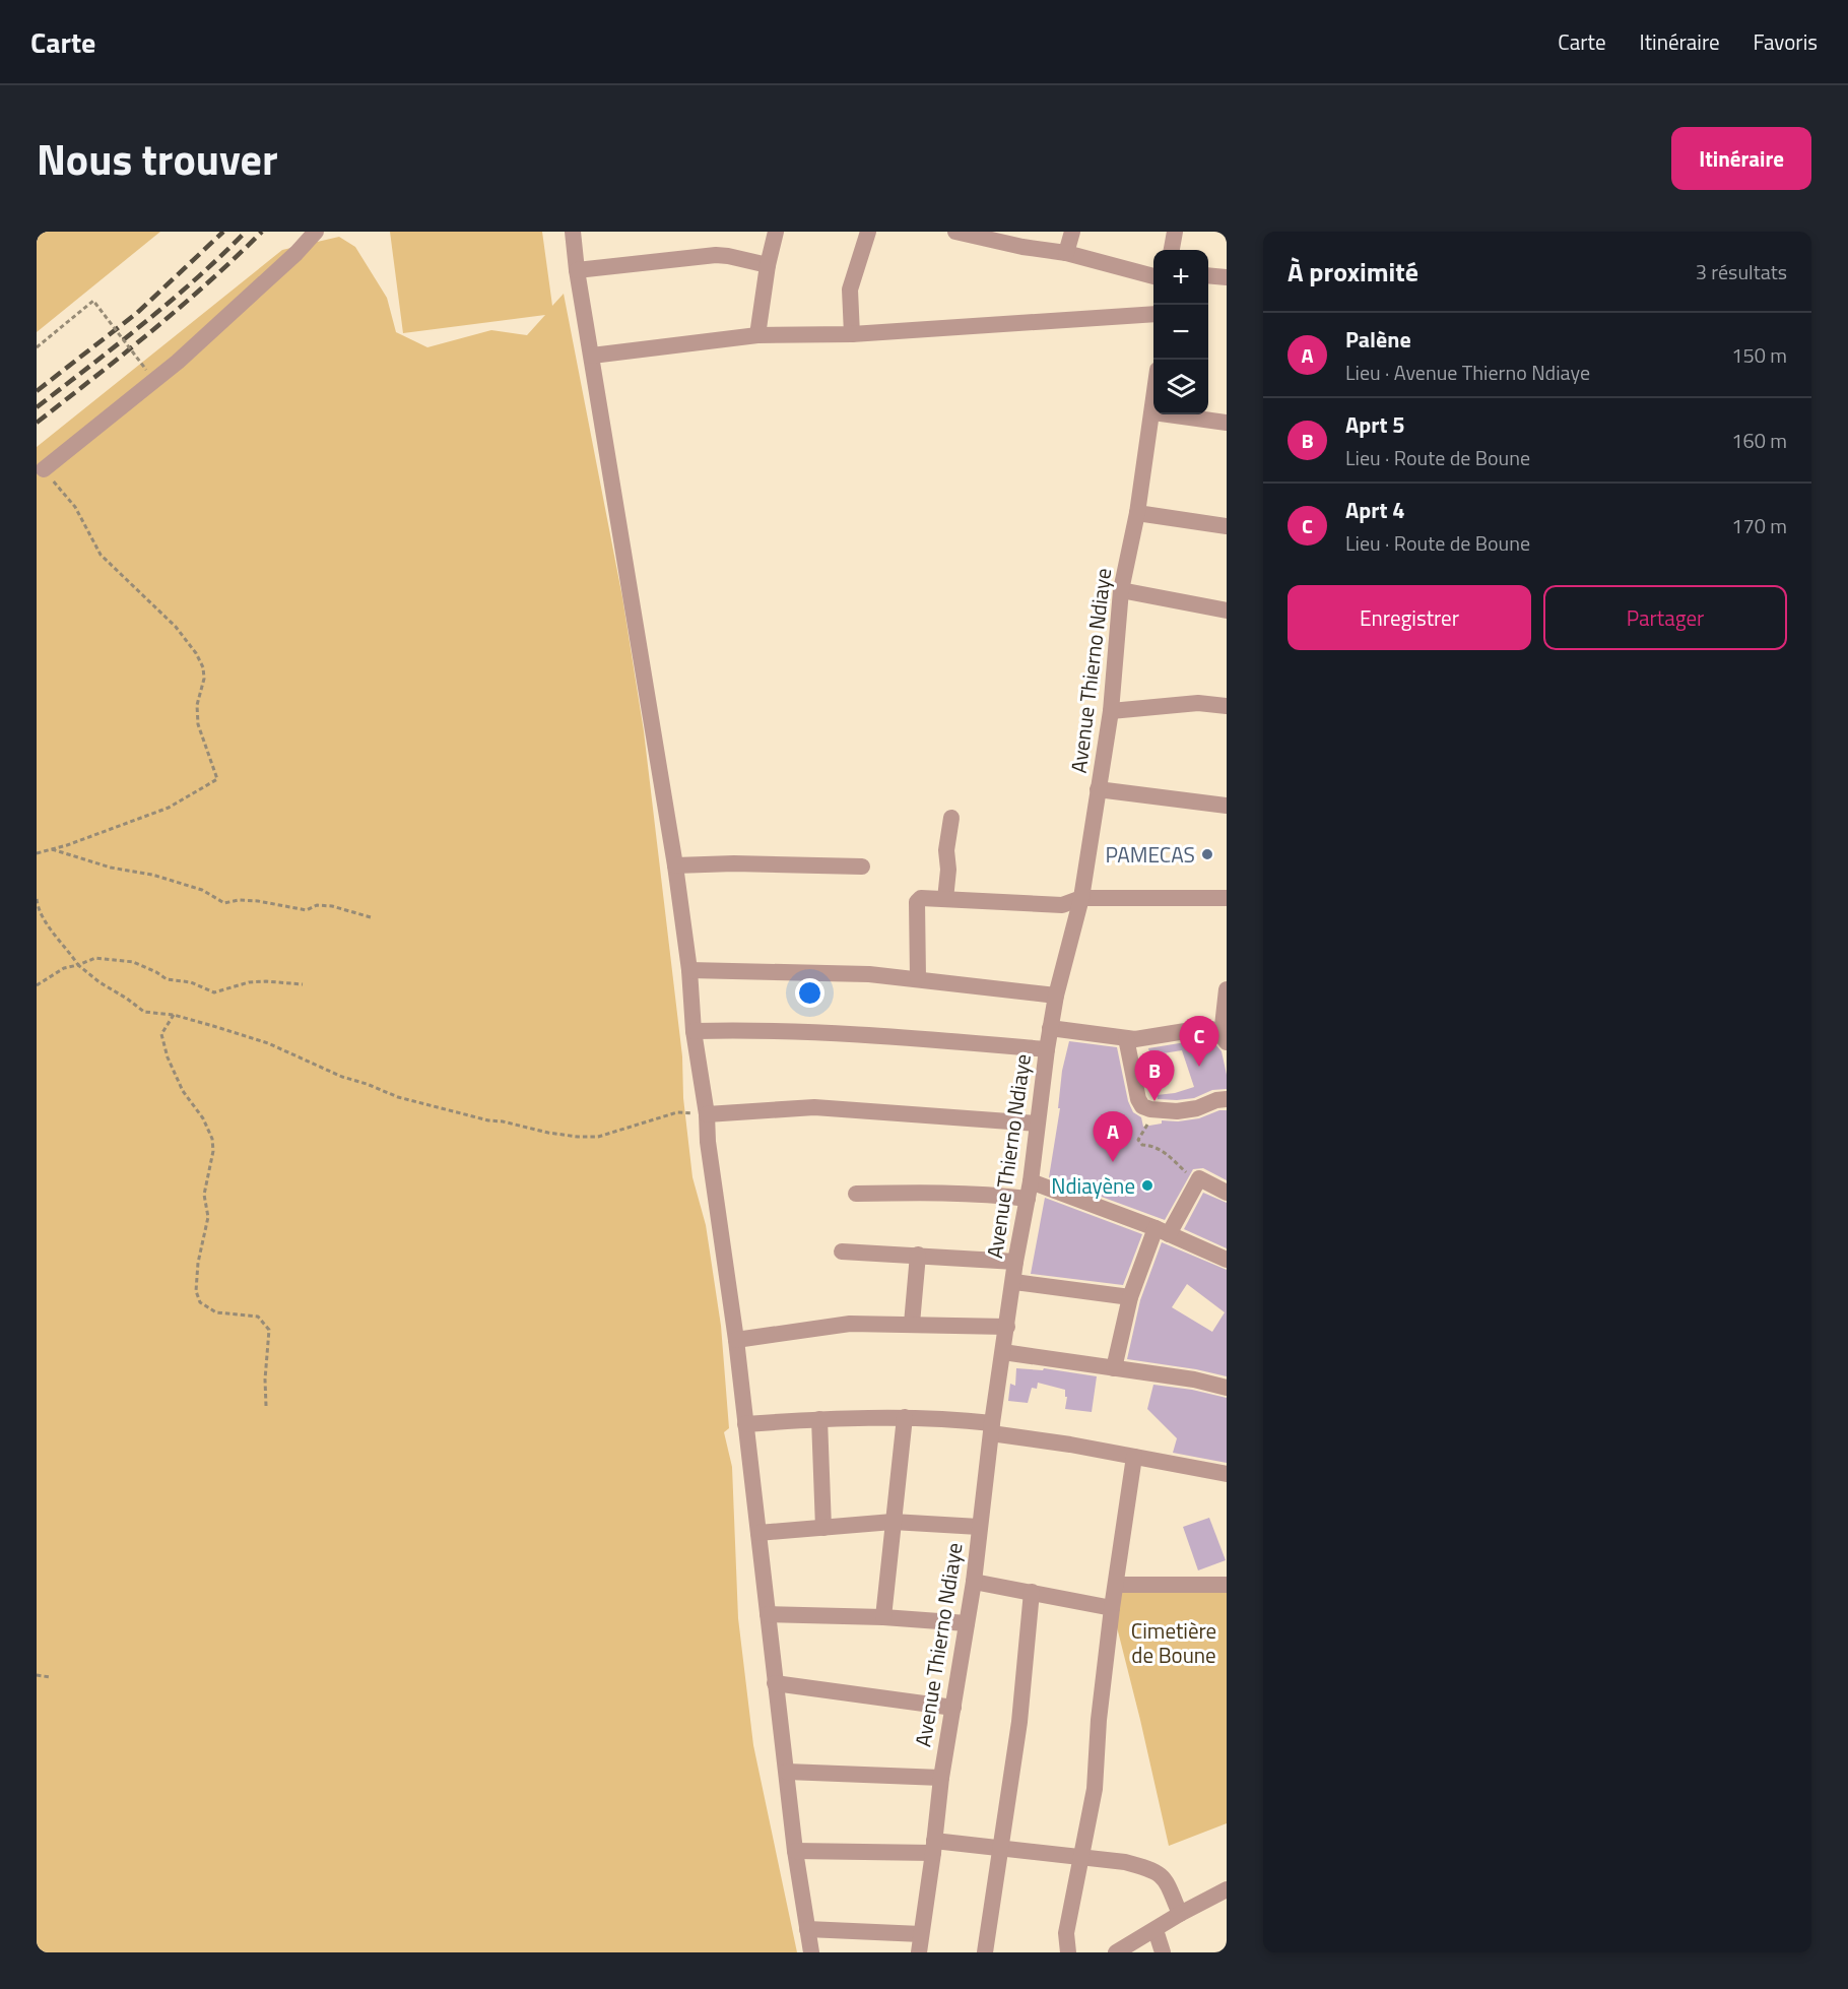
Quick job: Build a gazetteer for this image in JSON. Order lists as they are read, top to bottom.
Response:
{
  "streets": {
    "street": ["Avenue Thierno Ndiaye"]
  },
  "parks": ["Cimetière de Boune"],
  "places": ["PAMECAS", "Ndiayène"],
  "page": {
    "header": "Carte",
    "nav": ["Carte", "Itinéraire", "Favoris"],
    "title": "Nous trouver",
    "buttons": [
      "Itinéraire",
      ["Enregistrer", "Partager"]
    ],
    "heading": ["À proximité", "3 résultats"],
    "map_buttons": ["+", "−"],
    "list": [
      {
        "mark": "A",
        "name": "Palène",
        "note": "Lieu · Avenue Thierno Ndiaye",
        "value": "150 m"
      },
      {
        "mark": "B",
        "name": "Aprt 5",
        "note": "Lieu · Route de Boune",
        "value": "160 m"
      },
      {
        "mark": "C",
        "name": "Aprt 4",
        "note": "Lieu · Route de Boune",
        "value": "170 m"
      }
    ],
    "pins": ["C", "B", "A"]
  }
}
